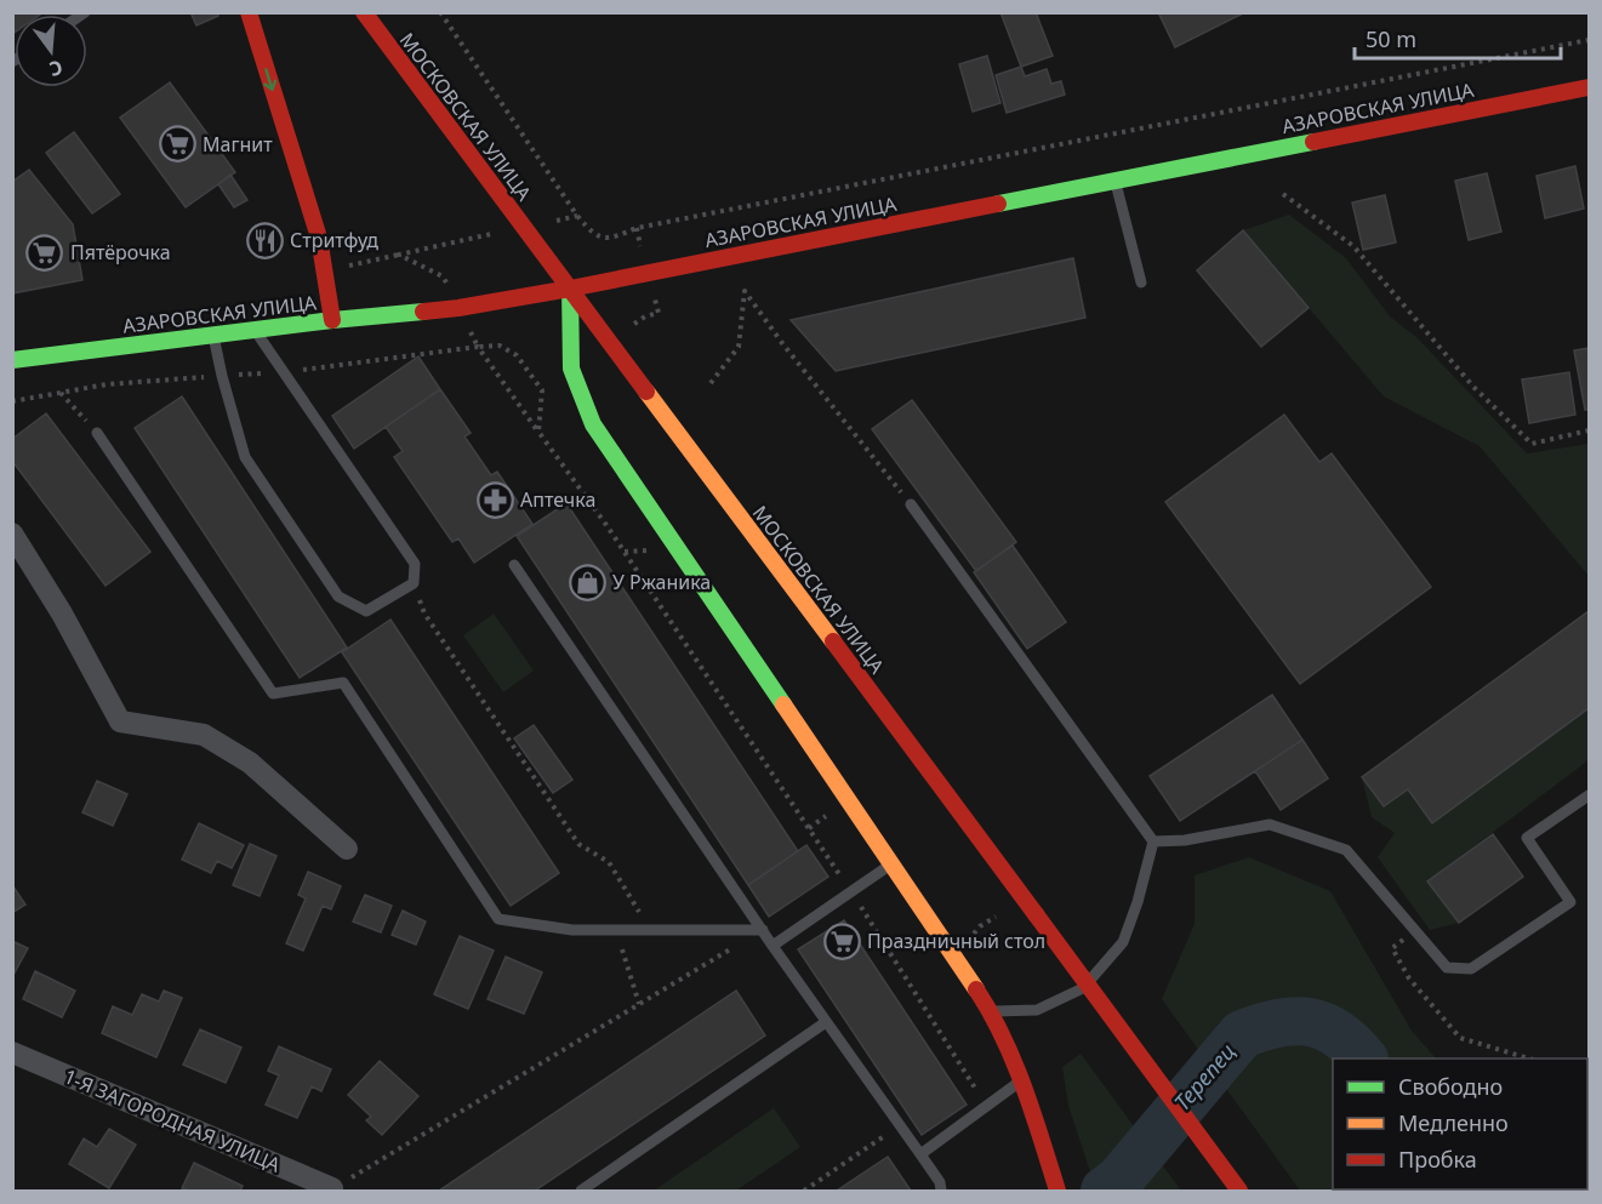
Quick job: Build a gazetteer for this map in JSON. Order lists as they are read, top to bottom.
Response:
{
  "streets": {
    "street": ["АЗАРОВСКАЯ УЛИЦА", "МОСКОВСКАЯ УЛИЦА", "1-Я ЗАГОРОДНАЯ УЛИЦА"]
  },
  "crossings": [
    ["АЗАРОВСКАЯ УЛИЦА", "МОСКОВСКАЯ УЛИЦА"]
  ],
  "water": ["Терепец"],
  "places": {
    "supermarket": ["Магнит", "Пятёрочка", "Праздничный стол"],
    "restaurant": ["Стритфуд"],
    "pharmacy": ["Аптечка"],
    "shop": ["У Ржаника"]
  },
  "legend": ["Свободно", "Медленно", "Пробка"],
  "scale_bar": "50 m",
  "north": "bottom"
}
